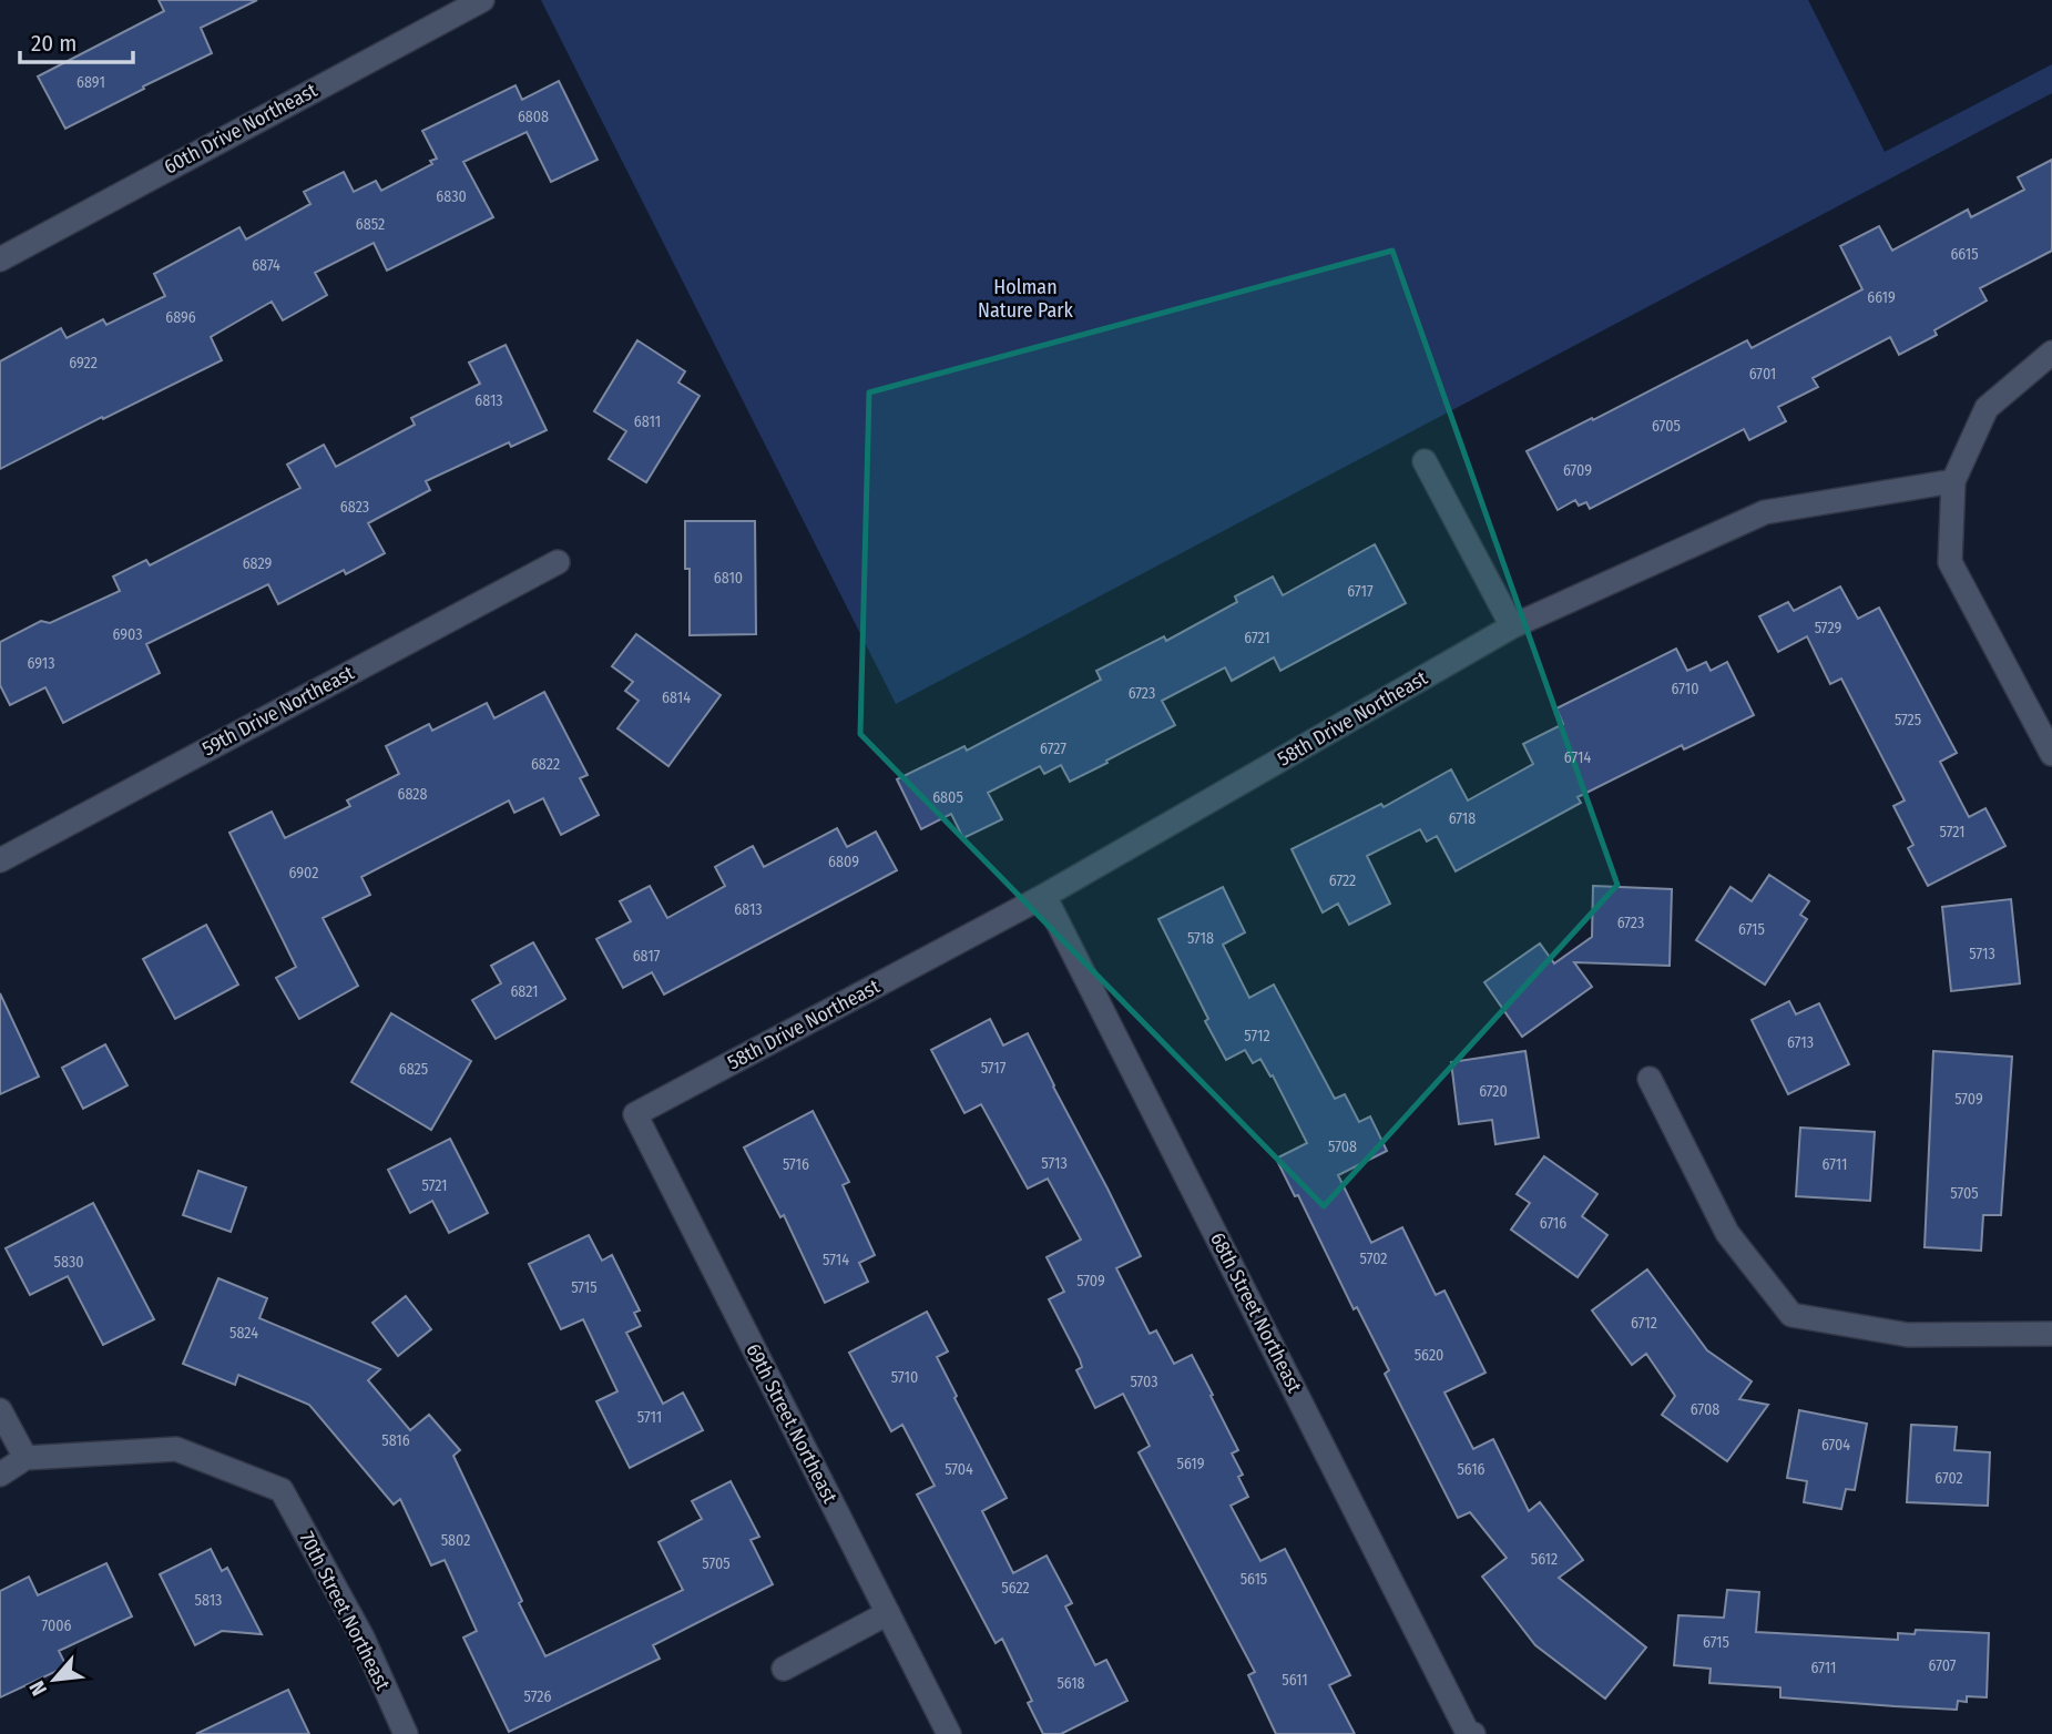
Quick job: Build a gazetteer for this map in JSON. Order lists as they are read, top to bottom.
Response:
{
  "streets": {
    "street": [
      "60th Drive Northeast",
      "59th Drive Northeast",
      "58th Drive Northeast",
      "68th Street Northeast",
      "69th Street Northeast",
      "70th Street Northeast"
    ]
  },
  "crossings": [
    ["58th Drive Northeast", "68th Street Northeast"],
    ["58th Drive Northeast", "69th Street Northeast"]
  ],
  "parks": ["Holman Nature Park"],
  "house_numbers": [
    "6891",
    "6808",
    "6830",
    "6852",
    "6615",
    "6874",
    "6619",
    "6896",
    "6922",
    "6701",
    "6813",
    "6811",
    "6705",
    "6709",
    "6823",
    "6829",
    "6810",
    "6717",
    "5729",
    "6903",
    "6721",
    "6913",
    "6710",
    "6723",
    "6814",
    "5725",
    "6727",
    "6714",
    "6822",
    "6828",
    "6805",
    "6718",
    "5721",
    "6809",
    "6902",
    "6722",
    "6813",
    "6723",
    "6715",
    "5718",
    "5713",
    "6817",
    "6821",
    "5712",
    "6713",
    "5717",
    "6825",
    "6720",
    "5709",
    "5708",
    "5713",
    "5716",
    "6711",
    "5721",
    "5705",
    "6716",
    "5702",
    "5714",
    "5830",
    "5709",
    "5715",
    "6712",
    "5824",
    "5620",
    "5710",
    "5703",
    "6708",
    "5711",
    "5816",
    "6704",
    "5619",
    "5704",
    "5616",
    "6702",
    "5802",
    "5612",
    "5705",
    "5615",
    "5622",
    "5813",
    "7006",
    "6715",
    "6707",
    "6711",
    "5611",
    "5618",
    "5726"
  ],
  "scale_bar": "20 m",
  "north": "bottom left"
}
